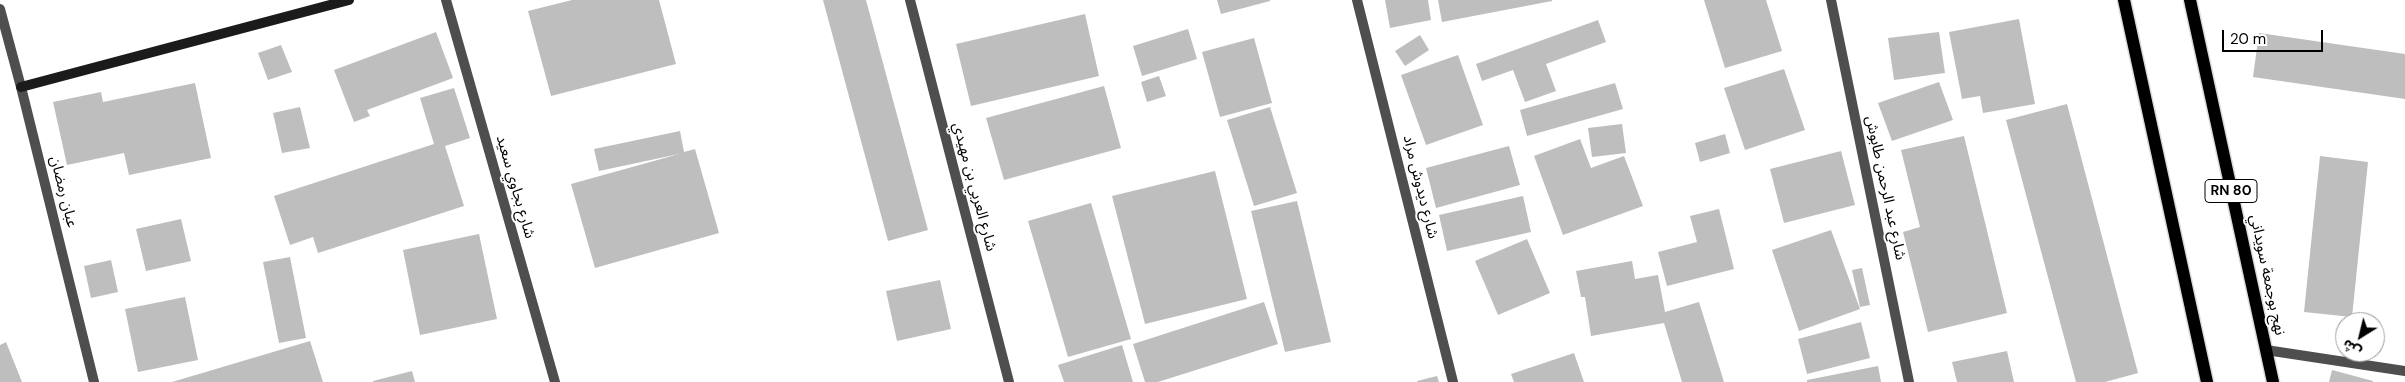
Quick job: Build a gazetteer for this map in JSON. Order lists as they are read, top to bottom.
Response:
{
  "streets": {
    "main road": ["RN 80", "نهج بوجمعة سويداني"],
    "street": [
      "شارع بجاوي سعيد",
      "شارع العربي بن مهيدي",
      "شارع ديدوش مراد",
      "شارع عبد الرحمن طابوش",
      "عبان رمضان"
    ]
  },
  "scale_bar": "20 m",
  "north": "bottom left"
}
